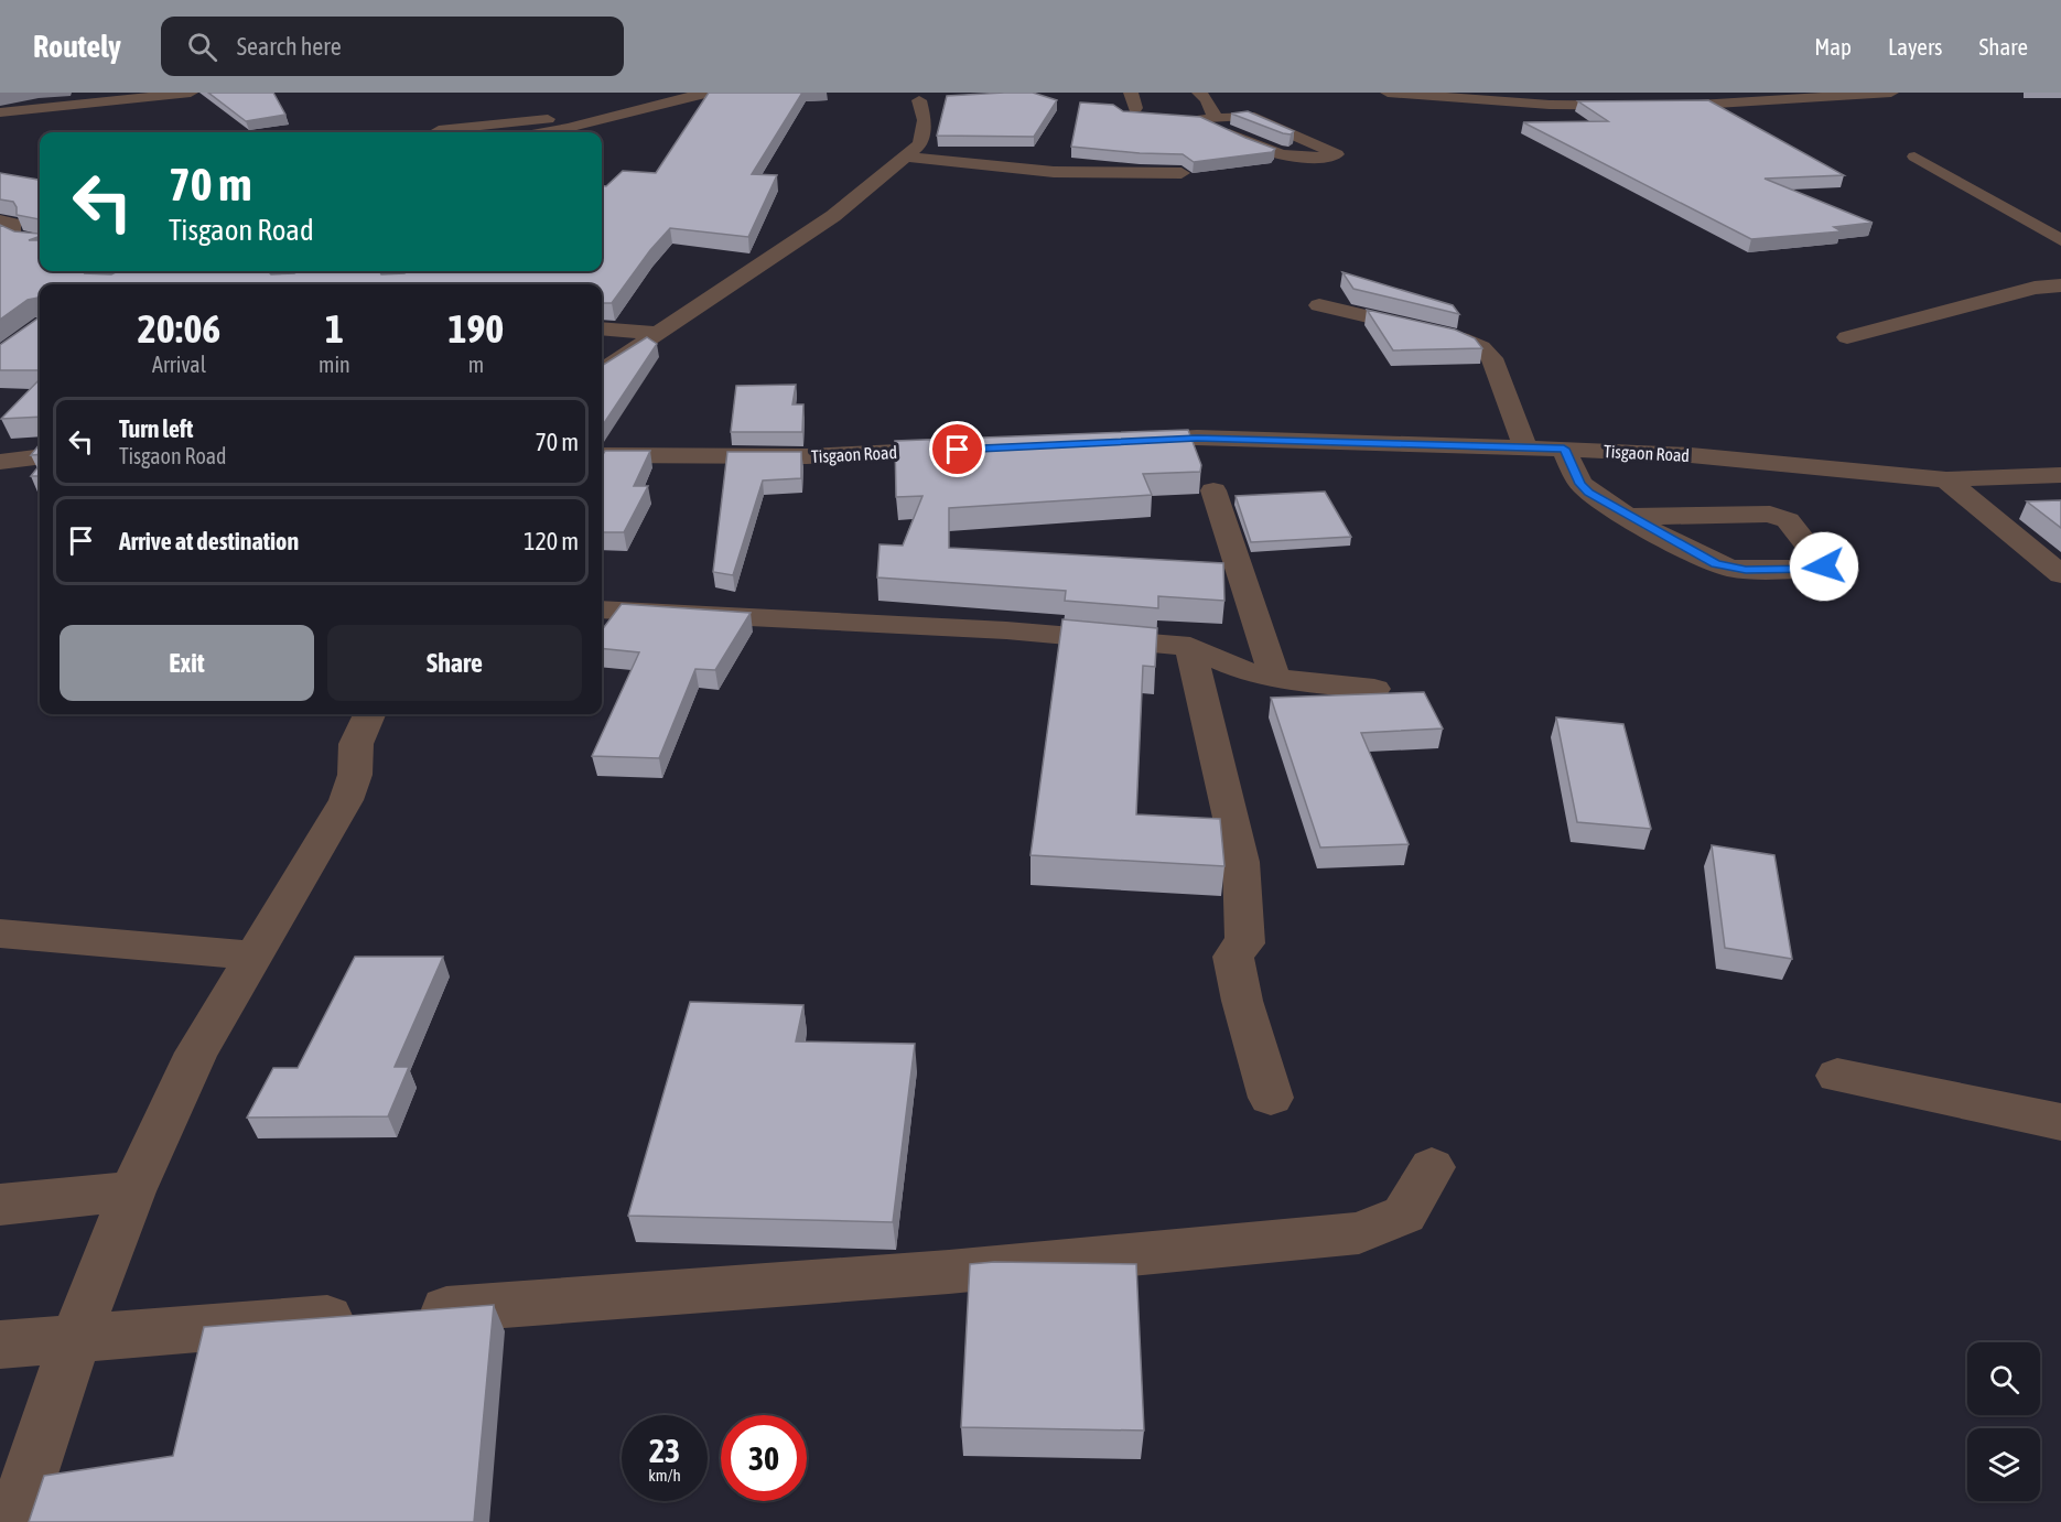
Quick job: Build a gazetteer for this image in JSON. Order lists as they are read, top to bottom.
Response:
{
  "streets": {
    "street": ["Tisgaon Road"]
  },
  "page": {
    "header": "Routely",
    "search": "Search here",
    "nav": ["Map", "Layers", "Share"],
    "turn": ["70 m", "Tisgaon Road"],
    "eta": [
      "20:06",
      "Arrival",
      "1",
      "min",
      "190",
      "m"
    ],
    "list": [
      {
        "name": "Turn left",
        "note": "Tisgaon Road",
        "value": "70 m"
      },
      {
        "name": "Arrive at destination",
        "value": "120 m"
      }
    ],
    "buttons": ["Exit", "Share"],
    "speed": "23 km/h",
    "limit": "30"
  }
}
